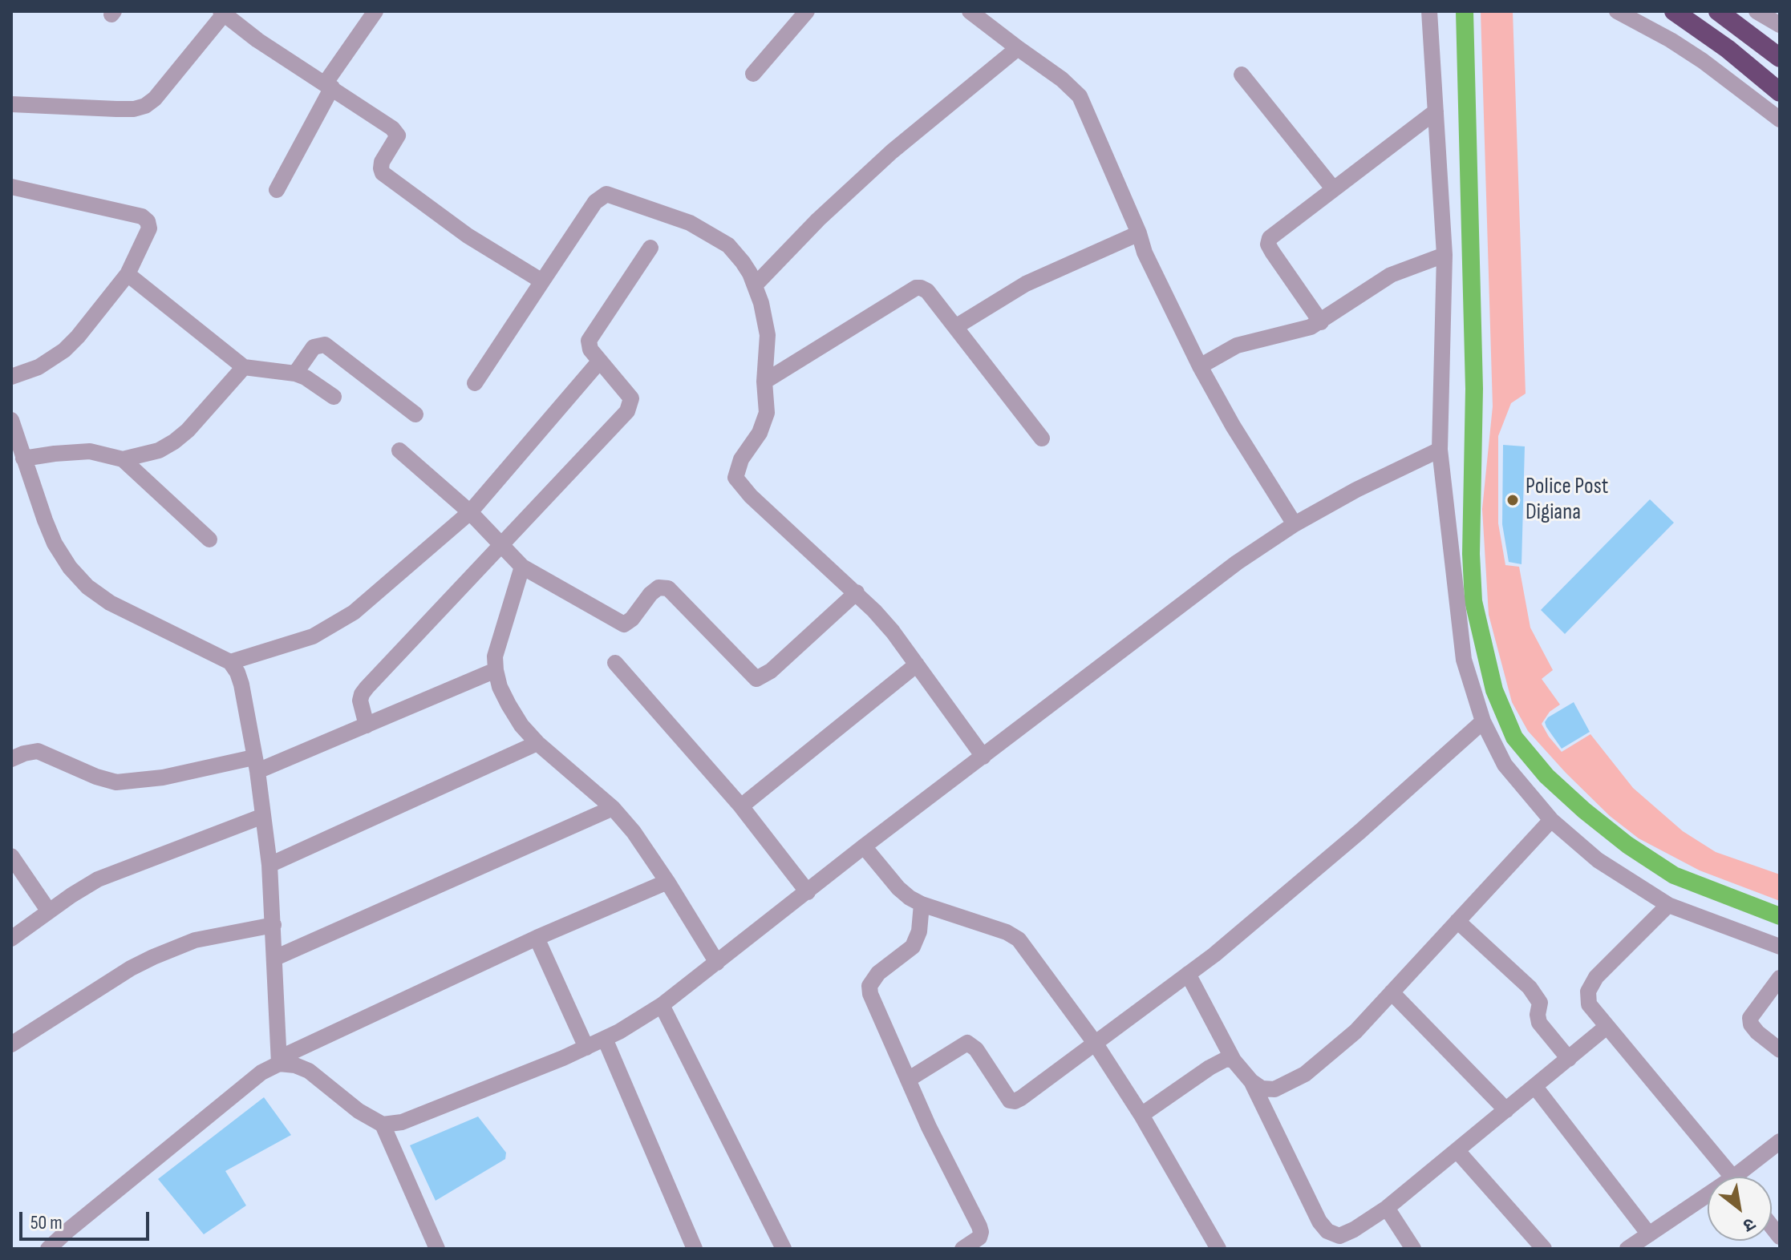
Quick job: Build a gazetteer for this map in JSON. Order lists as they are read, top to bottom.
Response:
{
  "places": ["Police Post Digiana"],
  "scale_bar": "50 m",
  "north": "bottom right"
}
